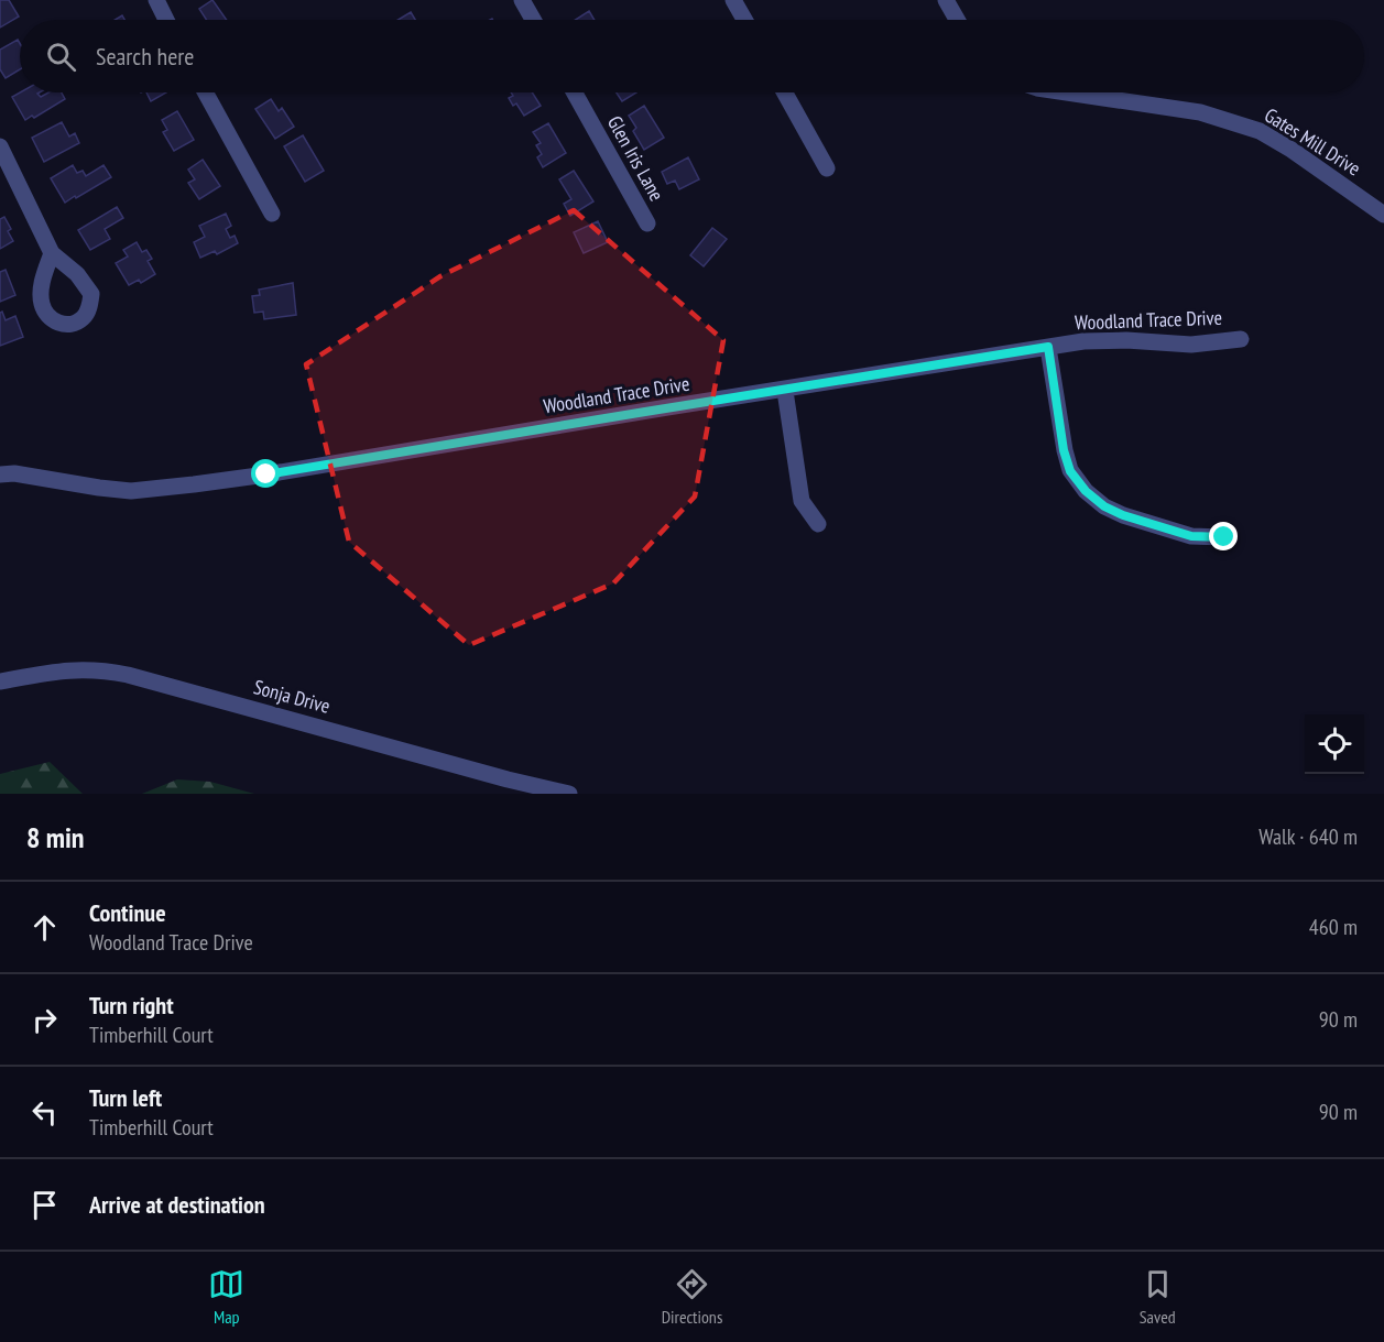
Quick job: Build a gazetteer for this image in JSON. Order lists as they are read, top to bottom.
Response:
{
  "streets": {
    "street": [
      "Gates Mill Drive",
      "Glen Iris Lane",
      "Woodland Trace Drive",
      "Sonja Drive"
    ]
  },
  "page": {
    "search": "Search here",
    "heading": ["8 min", "Walk · 640 m"],
    "list": [
      ["Continue", "Woodland Trace Drive", "460 m"],
      ["Turn right", "Timberhill Court", "90 m"],
      ["Turn left", "Timberhill Court", "90 m"],
      "Arrive at destination"
    ],
    "nav": ["Map", "Directions", "Saved"]
  }
}
